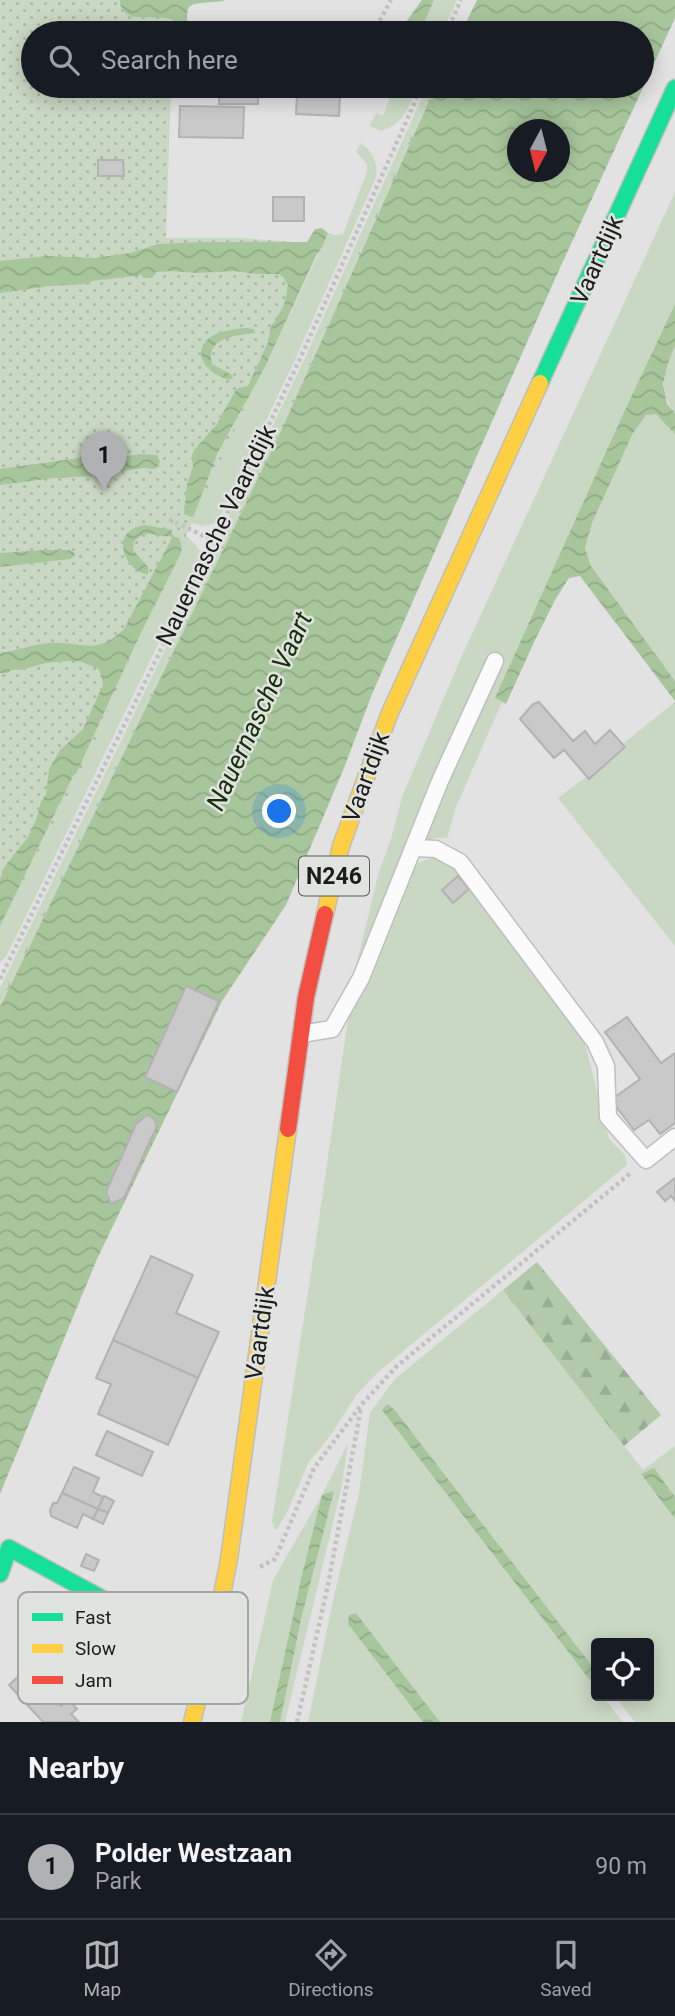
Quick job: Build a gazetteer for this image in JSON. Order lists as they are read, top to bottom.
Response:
{
  "streets": {
    "main road": ["Vaartdijk", "N246"],
    "path": ["Nauernasche Vaartdijk"]
  },
  "water": ["Nauernasche Vaart"],
  "legend": ["Fast", "Slow", "Jam"],
  "north": "bottom",
  "page": {
    "search": "Search here",
    "pins": "1",
    "heading": "Nearby",
    "list": [
      {
        "mark": "1",
        "name": "Polder Westzaan",
        "note": "Park",
        "value": "90 m"
      }
    ],
    "nav": ["Map", "Directions", "Saved"]
  }
}
